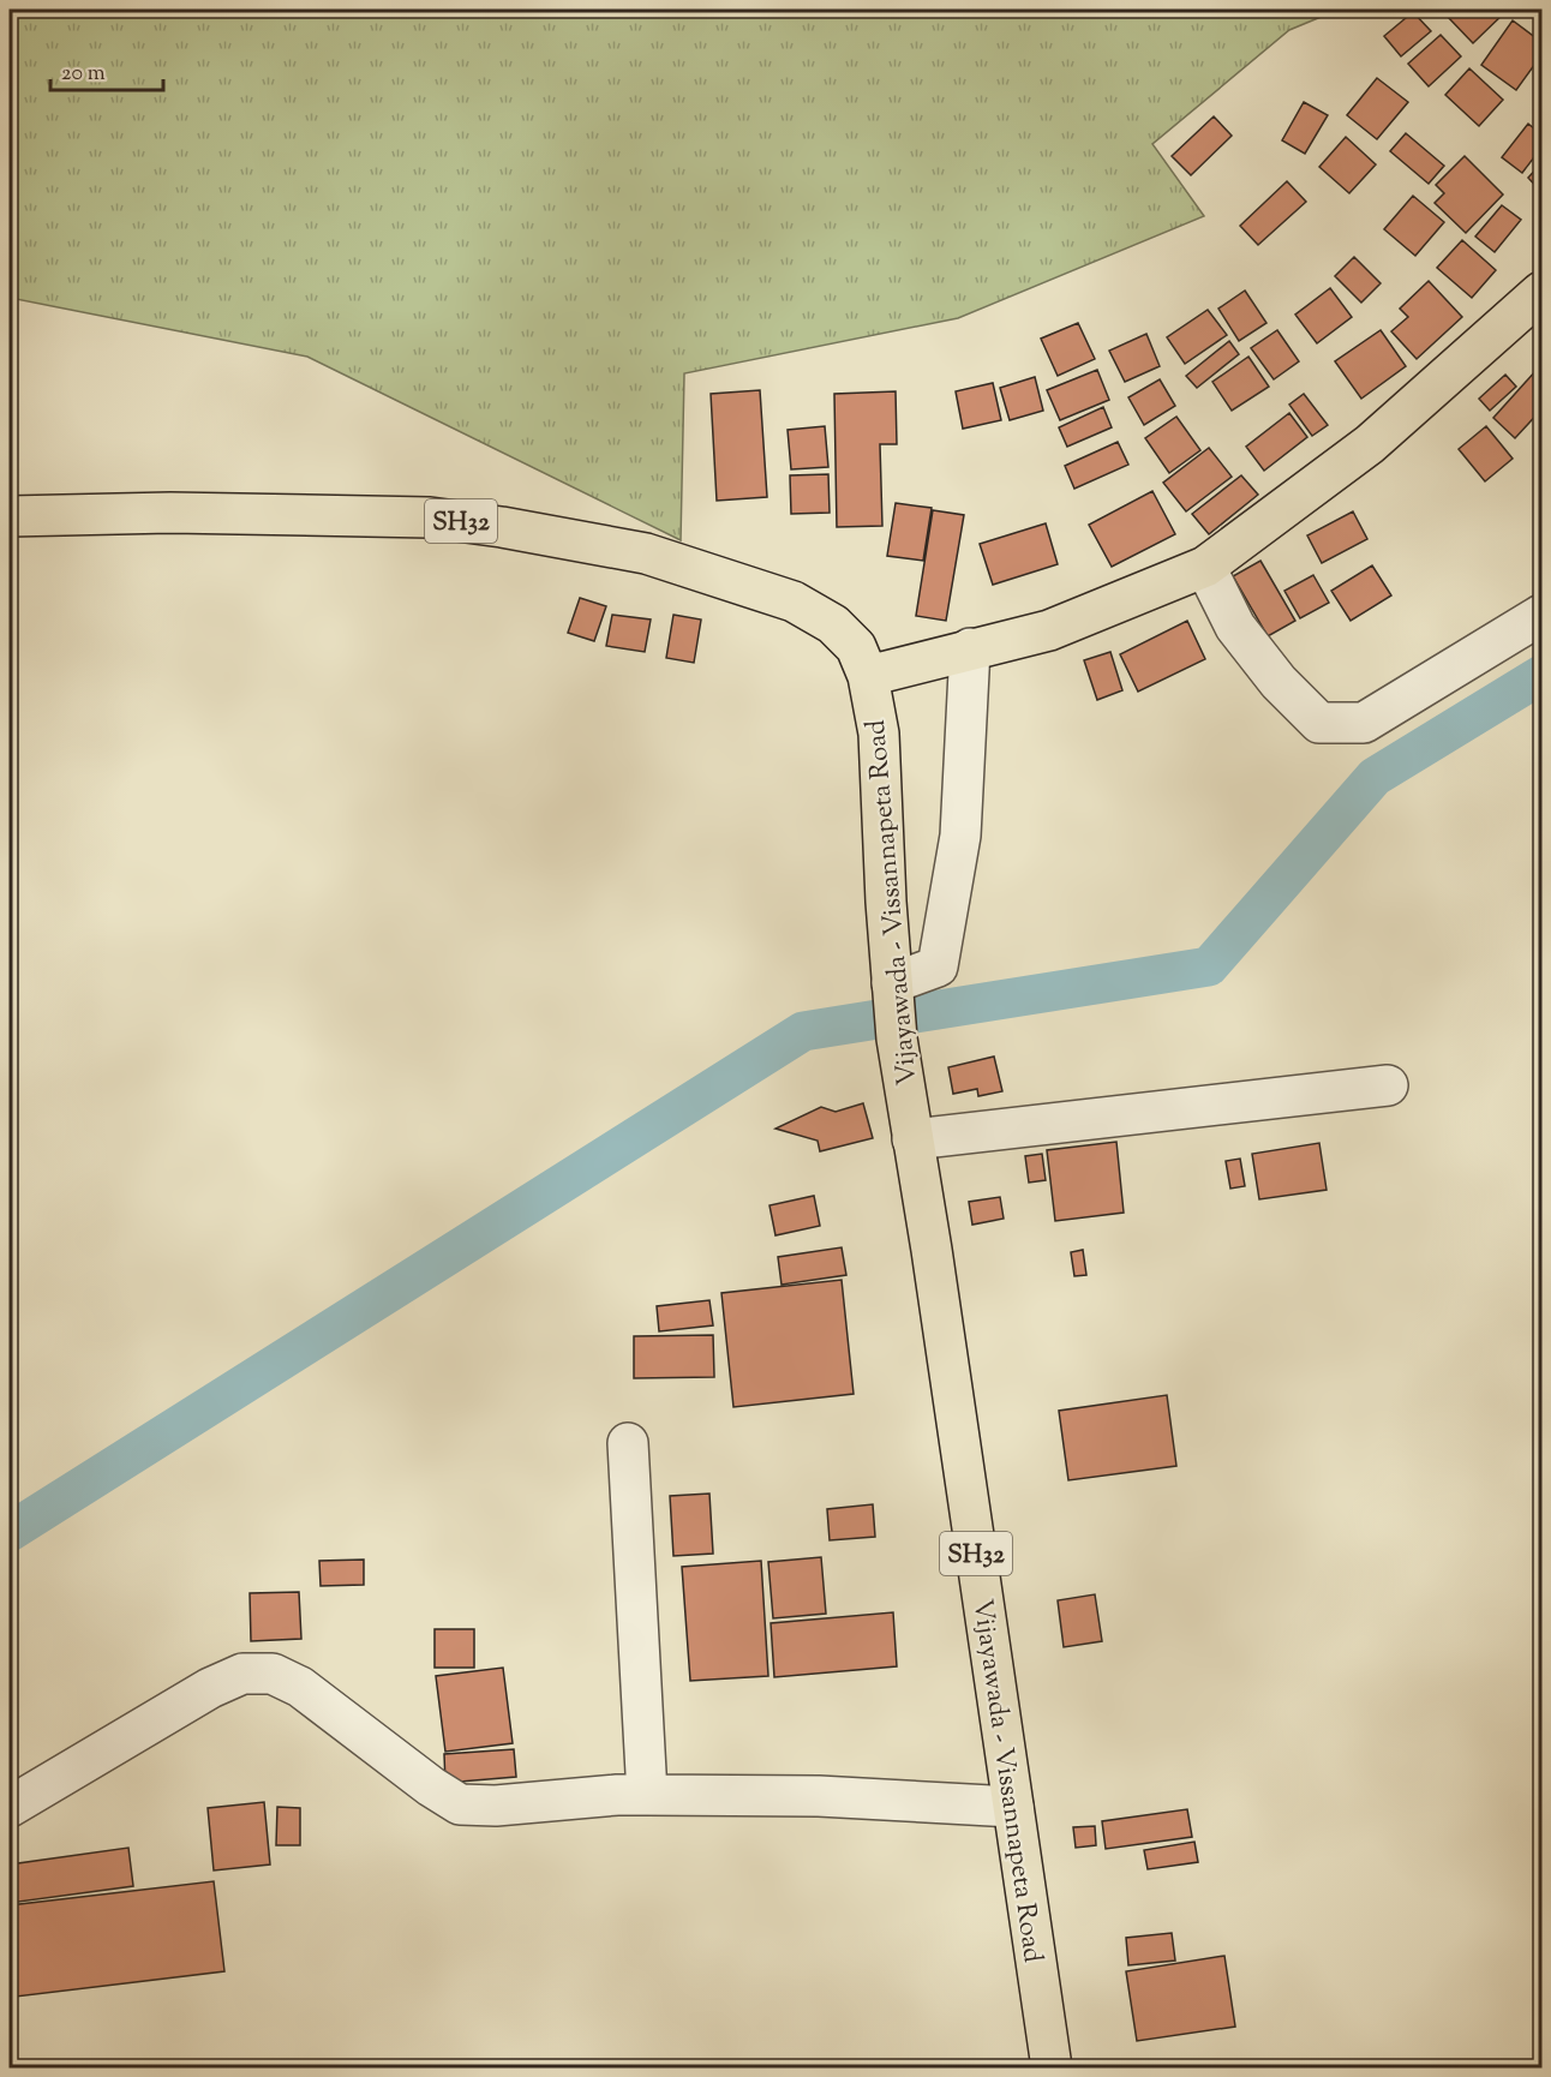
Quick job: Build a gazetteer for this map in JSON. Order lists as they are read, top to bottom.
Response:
{
  "streets": {
    "main road": ["SH32", "Vijayawada - Vissannapeta Road"]
  },
  "scale_bar": "20 m"
}
